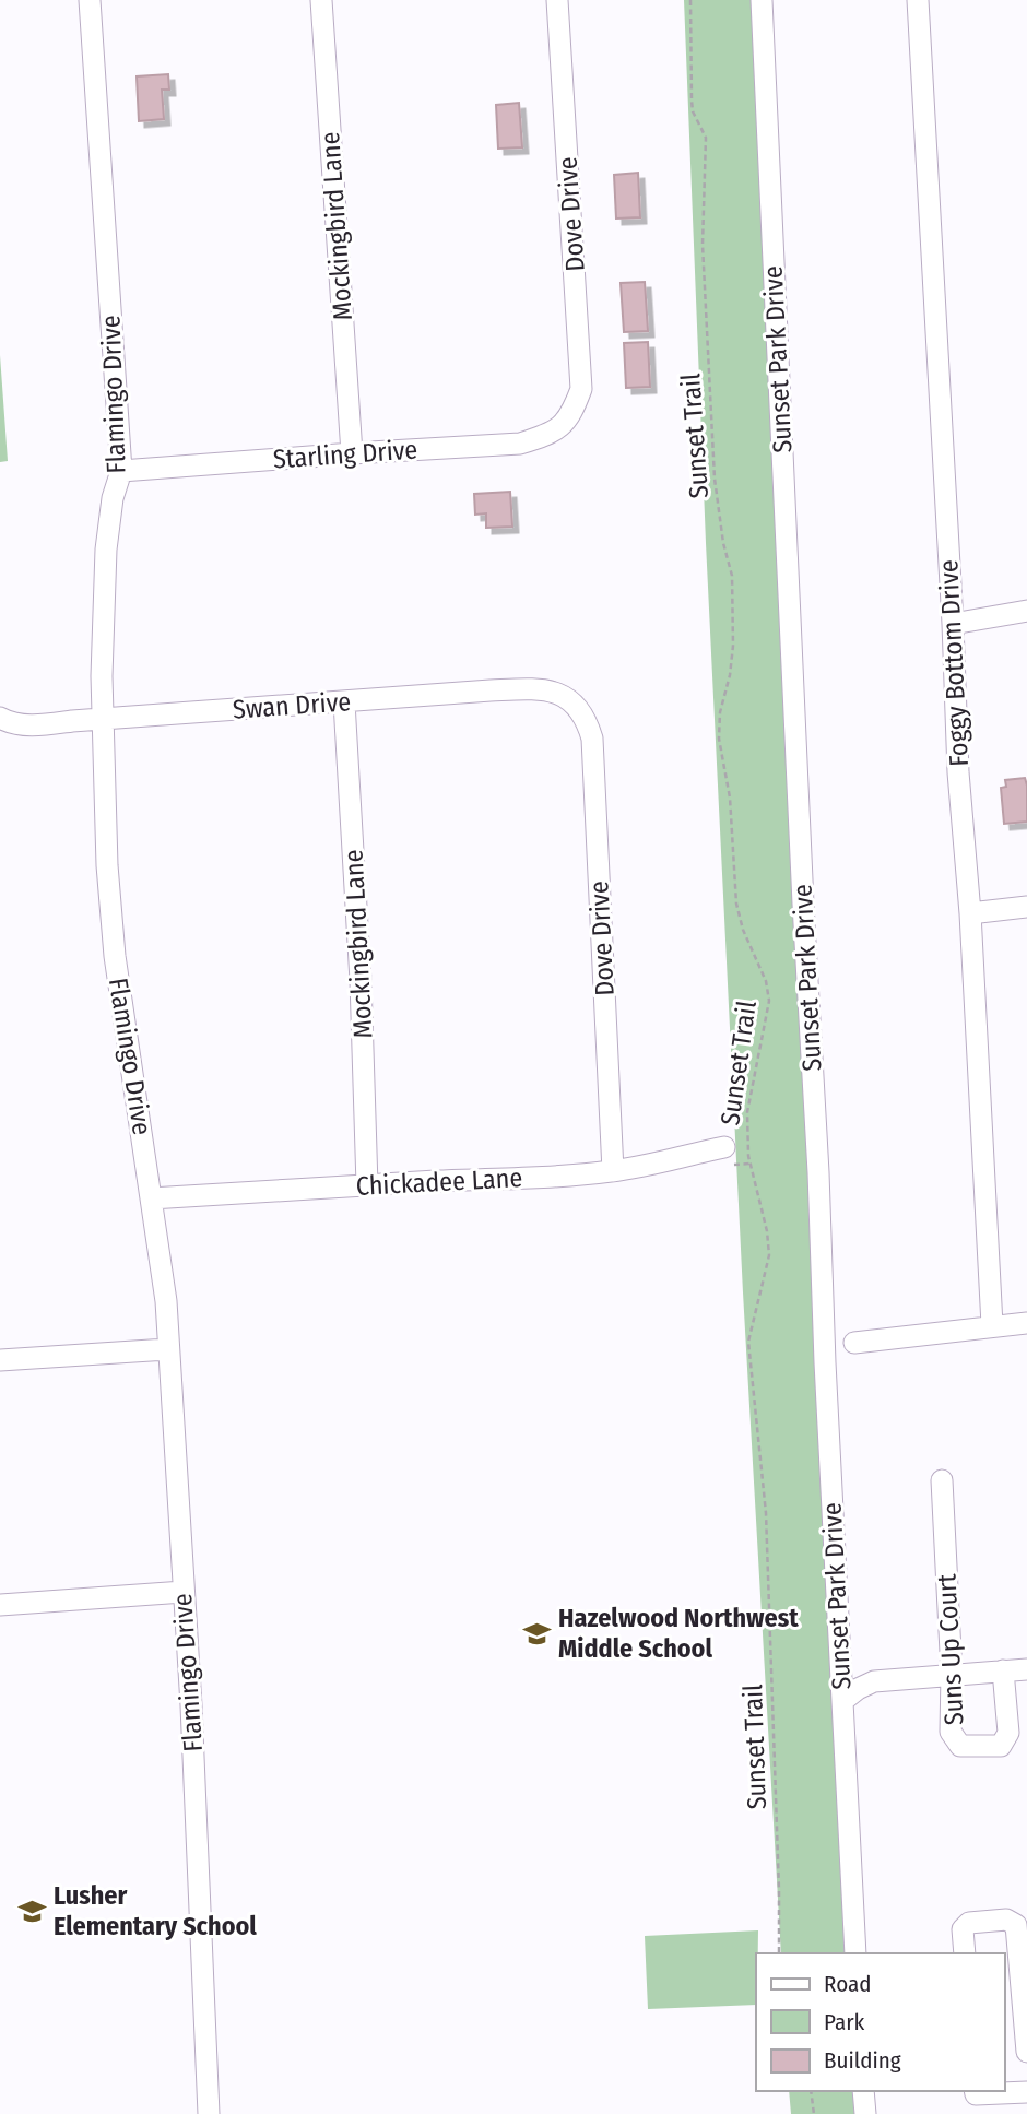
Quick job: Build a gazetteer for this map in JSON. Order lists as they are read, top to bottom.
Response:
{
  "streets": {
    "street": [
      "Dove Drive",
      "Mockingbird Lane",
      "Sunset Park Drive",
      "Flamingo Drive",
      "Starling Drive",
      "Foggy Bottom Drive",
      "Swan Drive",
      "Chickadee Lane",
      "Suns Up Court"
    ],
    "path": ["Sunset Trail"]
  },
  "crossings": [
    ["Dove Drive", "Starling Drive"],
    ["Dove Drive", "Swan Drive"],
    ["Dove Drive", "Chickadee Lane"],
    ["Mockingbird Lane", "Starling Drive"],
    ["Mockingbird Lane", "Swan Drive"],
    ["Mockingbird Lane", "Chickadee Lane"],
    ["Flamingo Drive", "Starling Drive"],
    ["Flamingo Drive", "Swan Drive"],
    ["Flamingo Drive", "Chickadee Lane"]
  ],
  "places": {
    "school or university": ["Hazelwood Northwest Middle School", "Lusher Elementary School"]
  },
  "legend": ["Road", "Park", "Building"]
}
